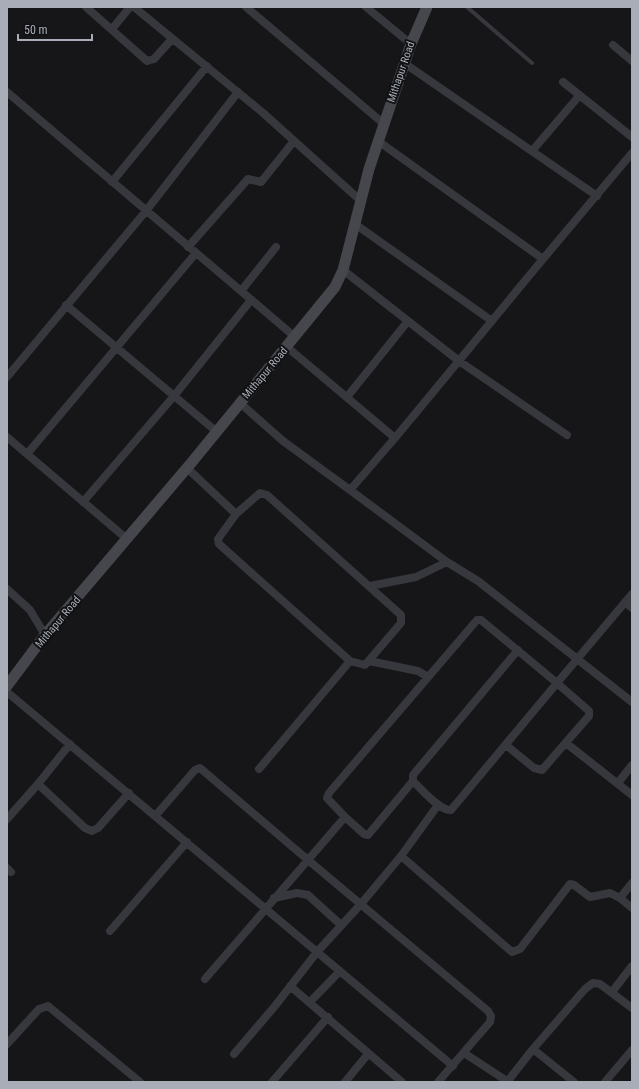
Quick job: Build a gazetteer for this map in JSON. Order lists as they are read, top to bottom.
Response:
{
  "streets": {
    "street": ["Mithapur Road"]
  },
  "scale_bar": "50 m"
}
